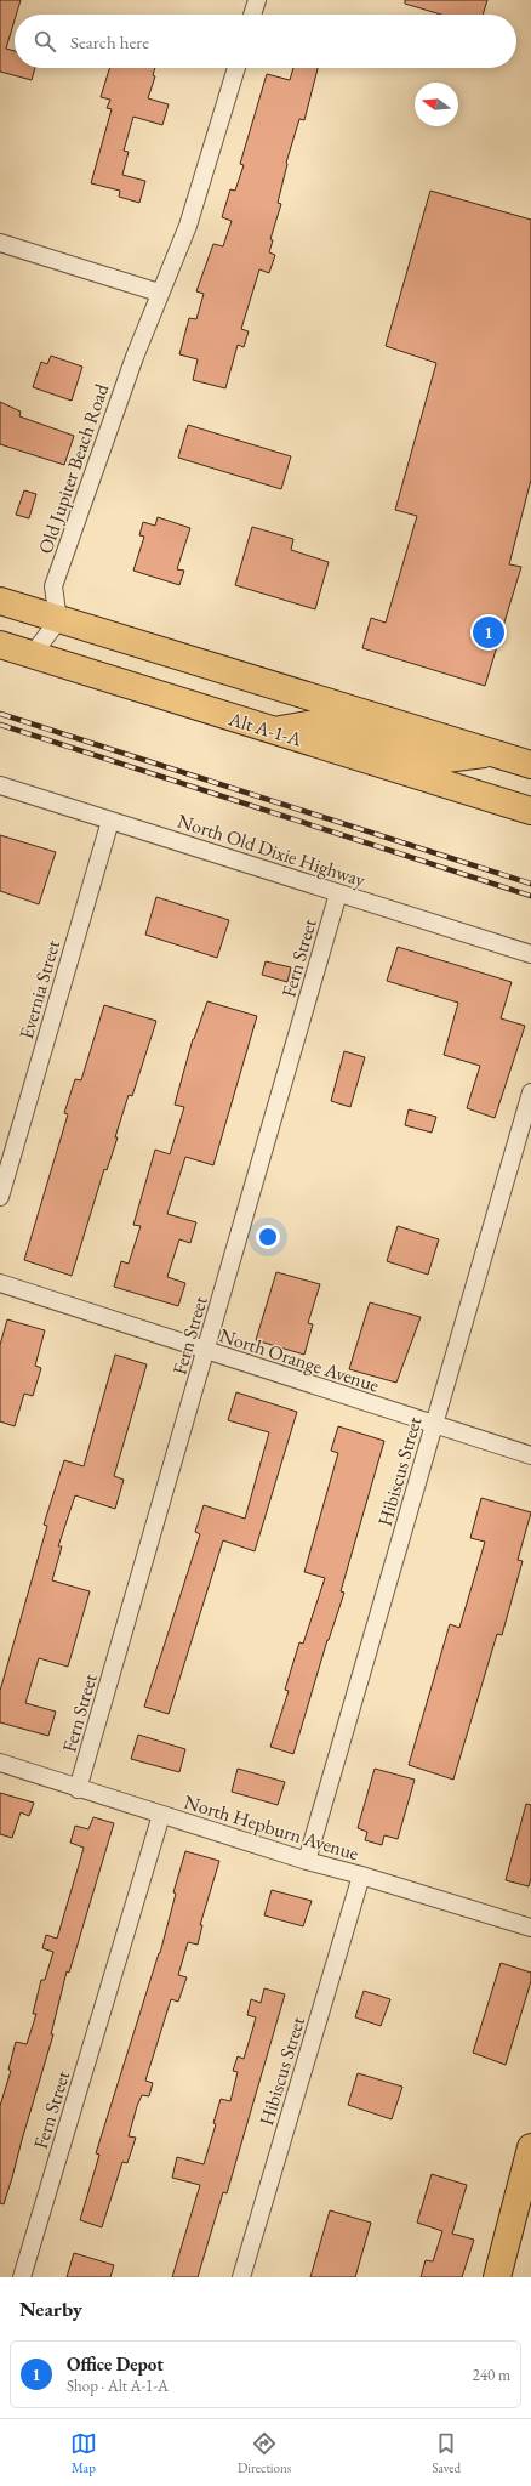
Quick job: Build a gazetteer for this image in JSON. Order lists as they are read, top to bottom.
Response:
{
  "streets": {
    "main road": ["Alt A-1-A"],
    "street": [
      "Old Jupiter Beach Road",
      "North Old Dixie Highway",
      "Fern Street",
      "Evernia Street",
      "North Orange Avenue",
      "Hibiscus Street",
      "North Hepburn Avenue"
    ]
  },
  "crossings": [
    ["North Old Dixie Highway", "Fern Street"],
    ["North Old Dixie Highway", "Evernia Street"],
    ["Fern Street", "North Orange Avenue"],
    ["Fern Street", "North Hepburn Avenue"],
    ["North Orange Avenue", "Hibiscus Street"],
    ["Hibiscus Street", "North Hepburn Avenue"]
  ],
  "north": "left",
  "page": {
    "search": "Search here",
    "pins": "1",
    "heading": "Nearby",
    "list": [
      {
        "mark": "1",
        "name": "Office Depot",
        "note": "Shop · Alt A-1-A",
        "value": "240 m"
      }
    ],
    "nav": ["Map", "Directions", "Saved"]
  }
}
